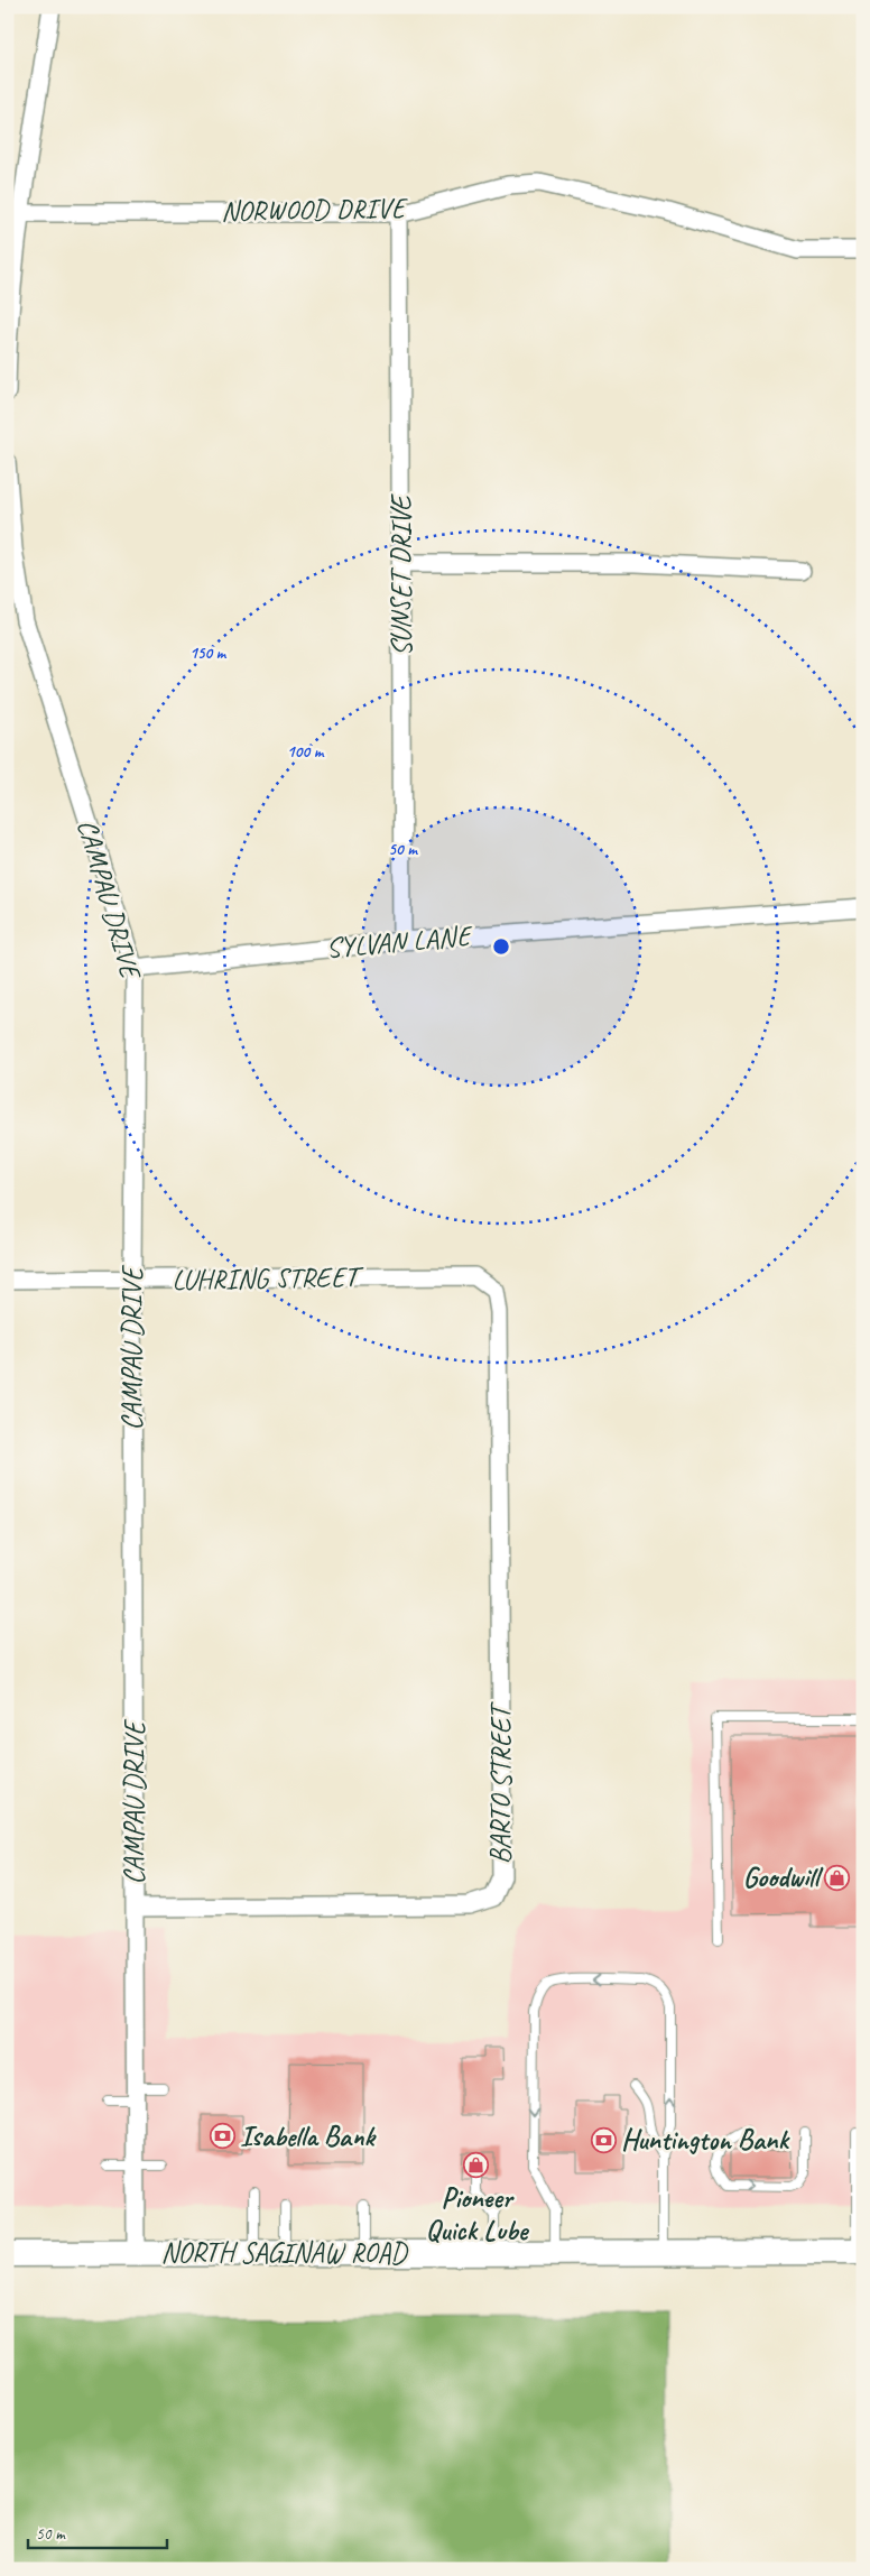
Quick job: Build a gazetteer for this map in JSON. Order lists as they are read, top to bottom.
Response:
{
  "streets": {
    "main road": ["NORTH SAGINAW ROAD"],
    "street": [
      "NORWOOD DRIVE",
      "SUNSET DRIVE",
      "CAMPAU DRIVE",
      "SYLVAN LANE",
      "LUHRING STREET",
      "BARTO STREET"
    ]
  },
  "crossings": [
    ["NORWOOD DRIVE", "SUNSET DRIVE"],
    ["SUNSET DRIVE", "SYLVAN LANE"],
    ["CAMPAU DRIVE", "SYLVAN LANE"],
    ["CAMPAU DRIVE", "LUHRING STREET"],
    ["CAMPAU DRIVE", "BARTO STREET"],
    ["CAMPAU DRIVE", "NORTH SAGINAW ROAD"],
    ["LUHRING STREET", "BARTO STREET"]
  ],
  "places": {
    "shop": ["Goodwill", "Pioneer Quick Lube"],
    "bank": ["Isabella Bank", "Huntington Bank"]
  },
  "scale_bar": "50 m",
  "rings": ["150 m", "100 m", "50 m"]
}
